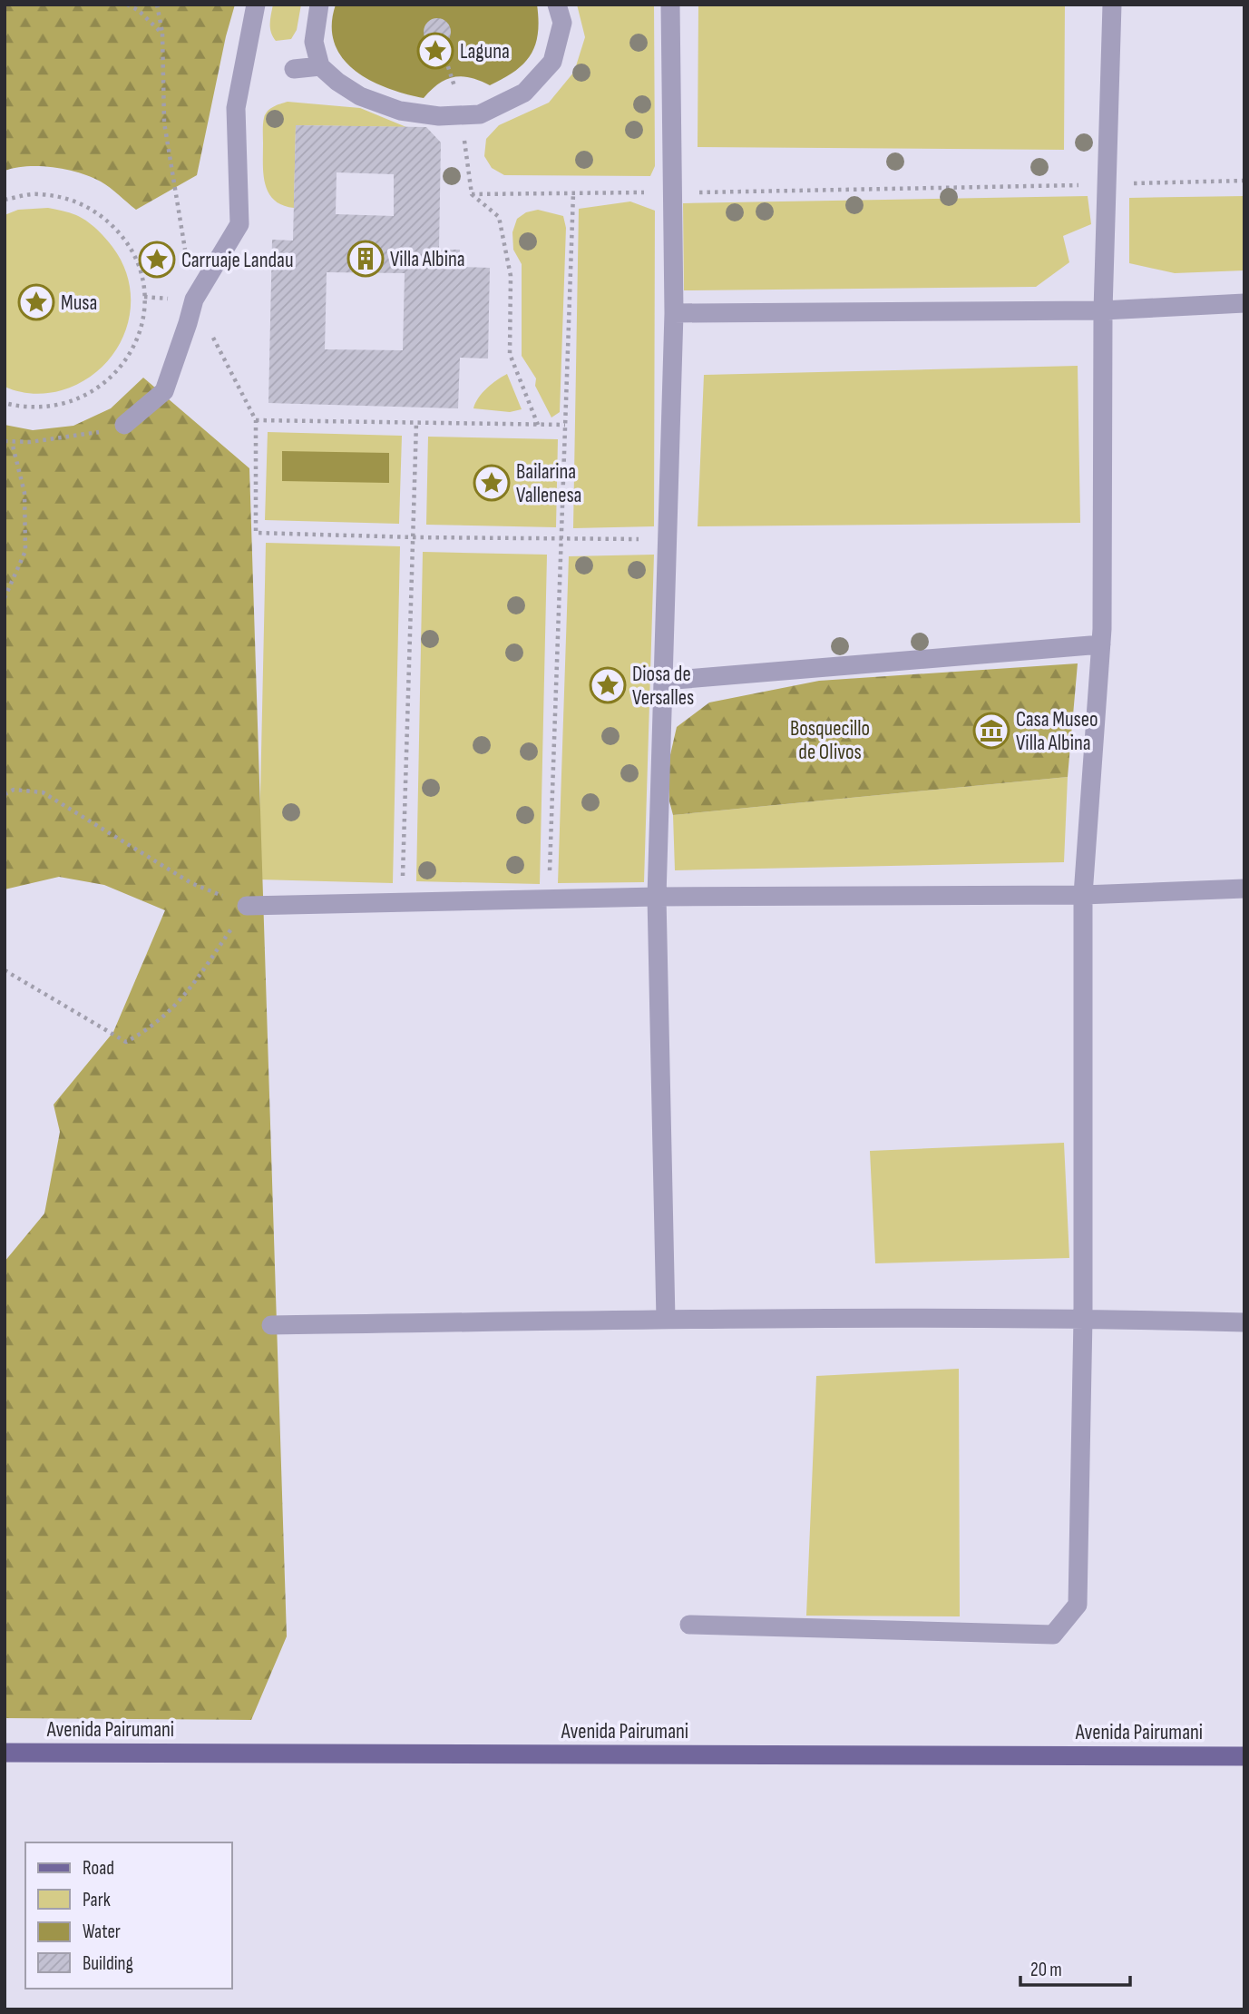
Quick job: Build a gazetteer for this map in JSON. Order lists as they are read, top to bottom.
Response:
{
  "streets": {
    "main road": ["Avenida Pairumani"]
  },
  "parks": ["Bosquecillo de Olivos"],
  "places": {
    "place": [
      "Laguna",
      "Carruaje Landau",
      "Musa",
      "Bailarina Vallenesa",
      "Diosa de Versalles"
    ],
    "building": ["Villa Albina"],
    "museum": ["Casa Museo Villa Albina"]
  },
  "legend": [
    "Road",
    "Park",
    "Water",
    "Building"
  ],
  "scale_bar": "20 m"
}
